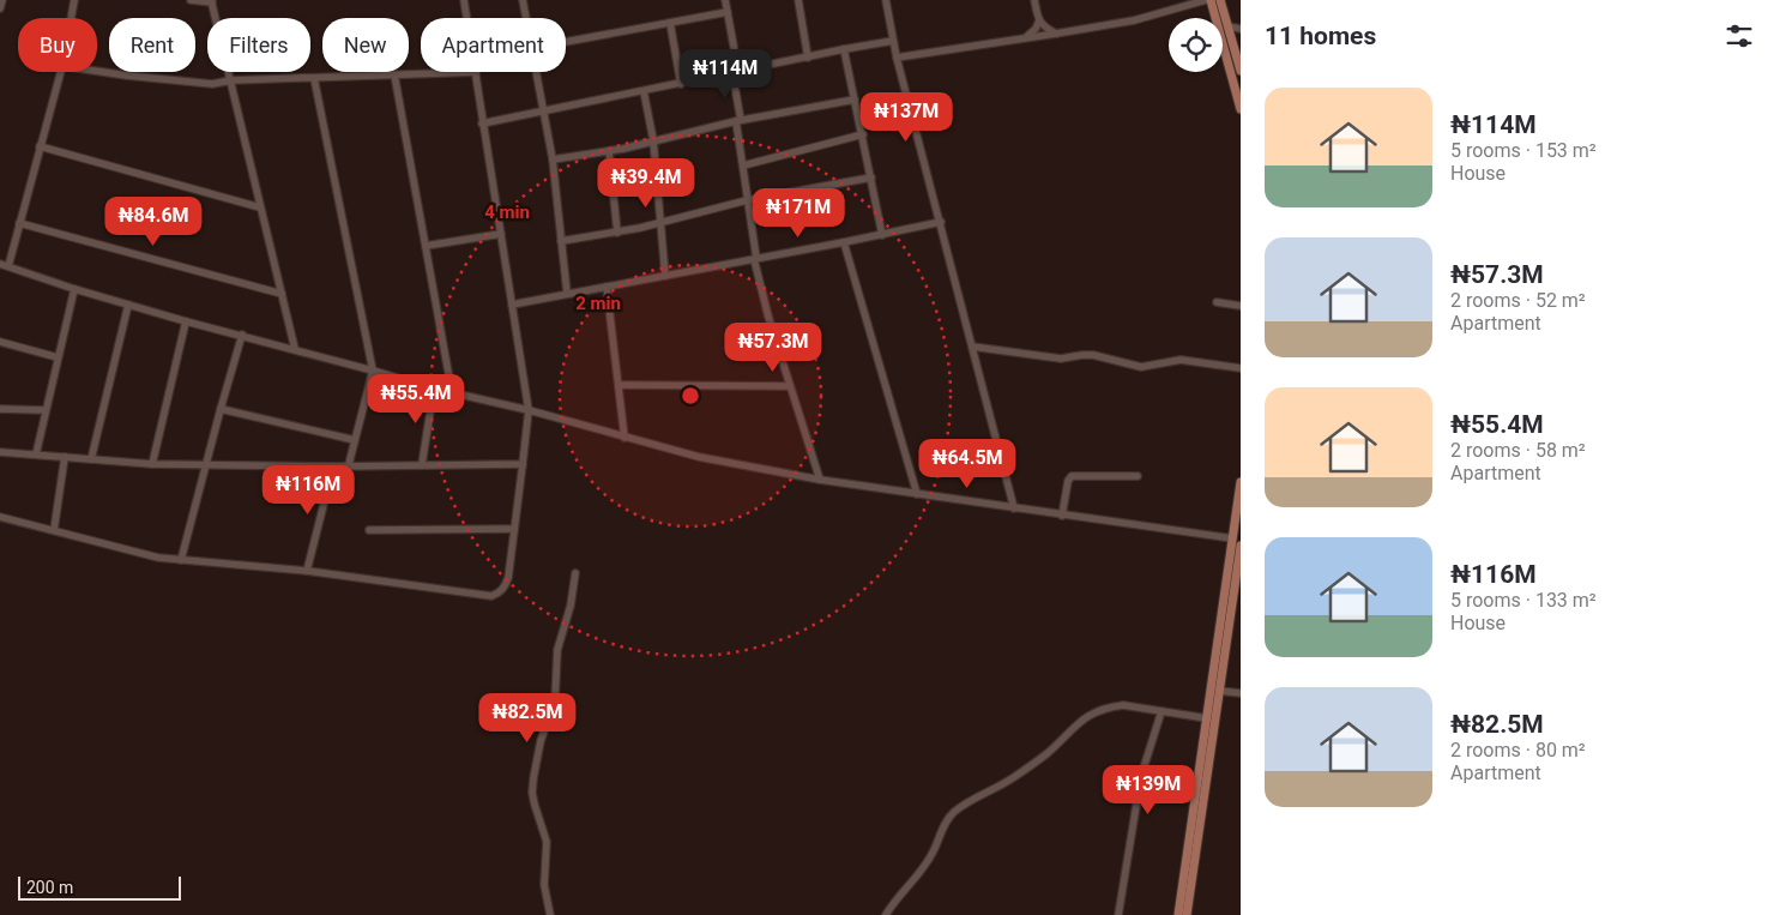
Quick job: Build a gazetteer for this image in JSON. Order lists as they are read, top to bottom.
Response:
{
  "scale_bar": "200 m",
  "page": {
    "heading": "11 homes",
    "chip": [
      "Buy",
      "Rent",
      "Filters",
      "New",
      "Apartment"
    ],
    "price": [
      "₦114M",
      "₦137M",
      "₦39.4M",
      "₦171M",
      "₦84.6M",
      "₦57.3M",
      "₦55.4M",
      "₦64.5M",
      "₦116M",
      "₦82.5M",
      "₦139M"
    ],
    "list": [
      {
        "name": "₦114M",
        "note": "5 rooms · 153 m² · House"
      },
      {
        "name": "₦57.3M",
        "note": "2 rooms · 52 m² · Apartment"
      },
      {
        "name": "₦55.4M",
        "note": "2 rooms · 58 m² · Apartment"
      },
      {
        "name": "₦116M",
        "note": "5 rooms · 133 m² · House"
      },
      {
        "name": "₦82.5M",
        "note": "2 rooms · 80 m² · Apartment"
      }
    ],
    "scale": "200 m"
  },
  "rings": ["4 min", "2 min"]
}
